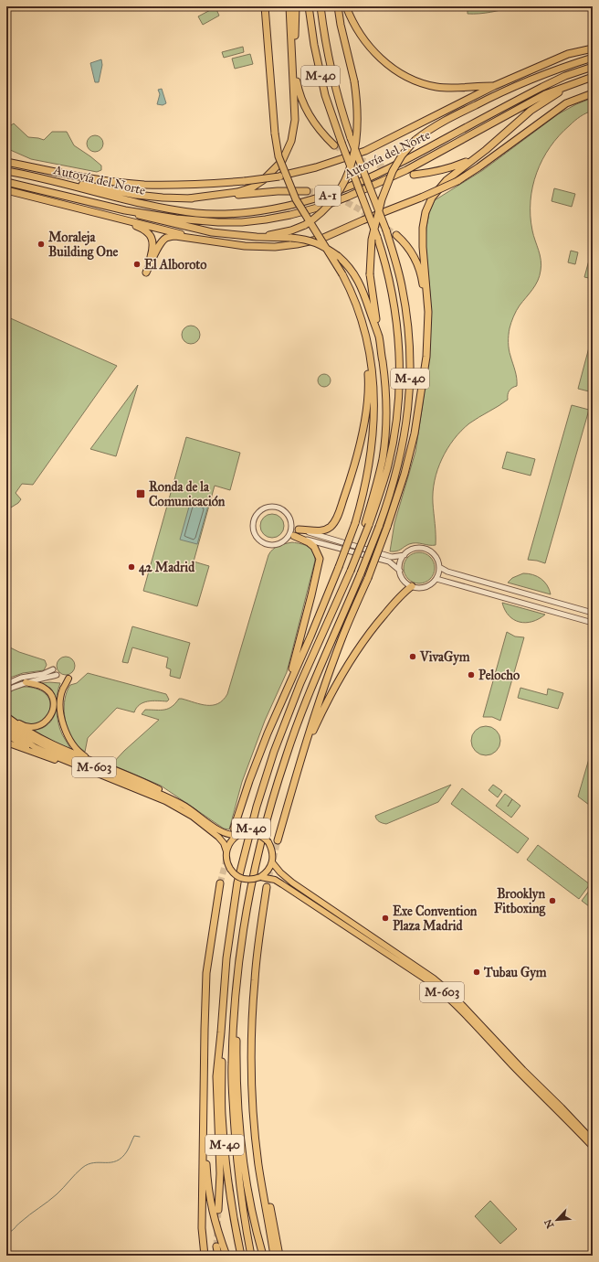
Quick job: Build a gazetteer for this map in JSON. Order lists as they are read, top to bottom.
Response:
{
  "streets": {
    "highway": [
      "M-40",
      "Autovía del Norte",
      "A-1",
      "M-603"
    ]
  },
  "places": {
    "other": [
      "Moraleja Building One",
      "El Alboroto",
      "42 Madrid",
      "VivaGym",
      "Pelocho",
      "Brooklyn Fitboxing",
      "Exe Convention Plaza Madrid",
      "Tubau Gym"
    ],
    "transit": ["Ronda de la Comunicación"]
  },
  "north": "bottom left"
}
